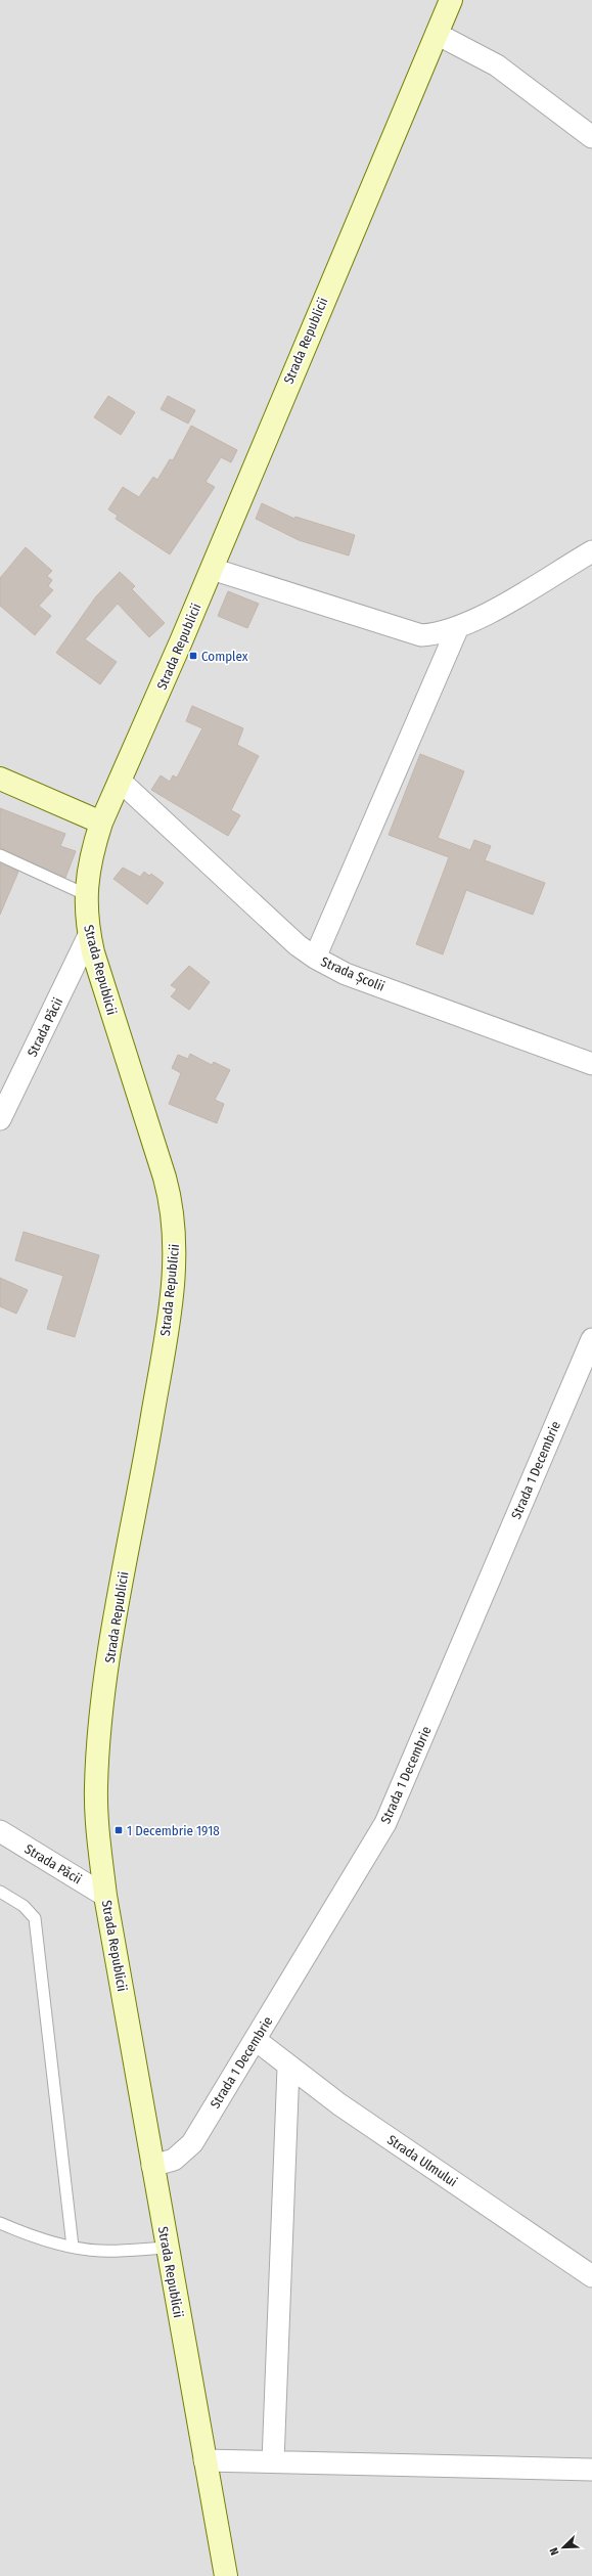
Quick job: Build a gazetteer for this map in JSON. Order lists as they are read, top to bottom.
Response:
{
  "streets": {
    "main road": ["Strada Republicii"],
    "street": [
      "Strada Școlii",
      "Strada Păcii",
      "Strada 1 Decembrie",
      "Strada Ulmului"
    ]
  },
  "crossings": [
    ["Strada Republicii", "Strada Școlii"],
    ["Strada Republicii", "Strada Păcii"],
    ["Strada Republicii", "Strada 1 Decembrie"],
    ["Strada 1 Decembrie", "Strada Ulmului"]
  ],
  "places": {
    "transit": ["Complex", "1 Decembrie 1918"]
  },
  "north": "bottom left"
}
